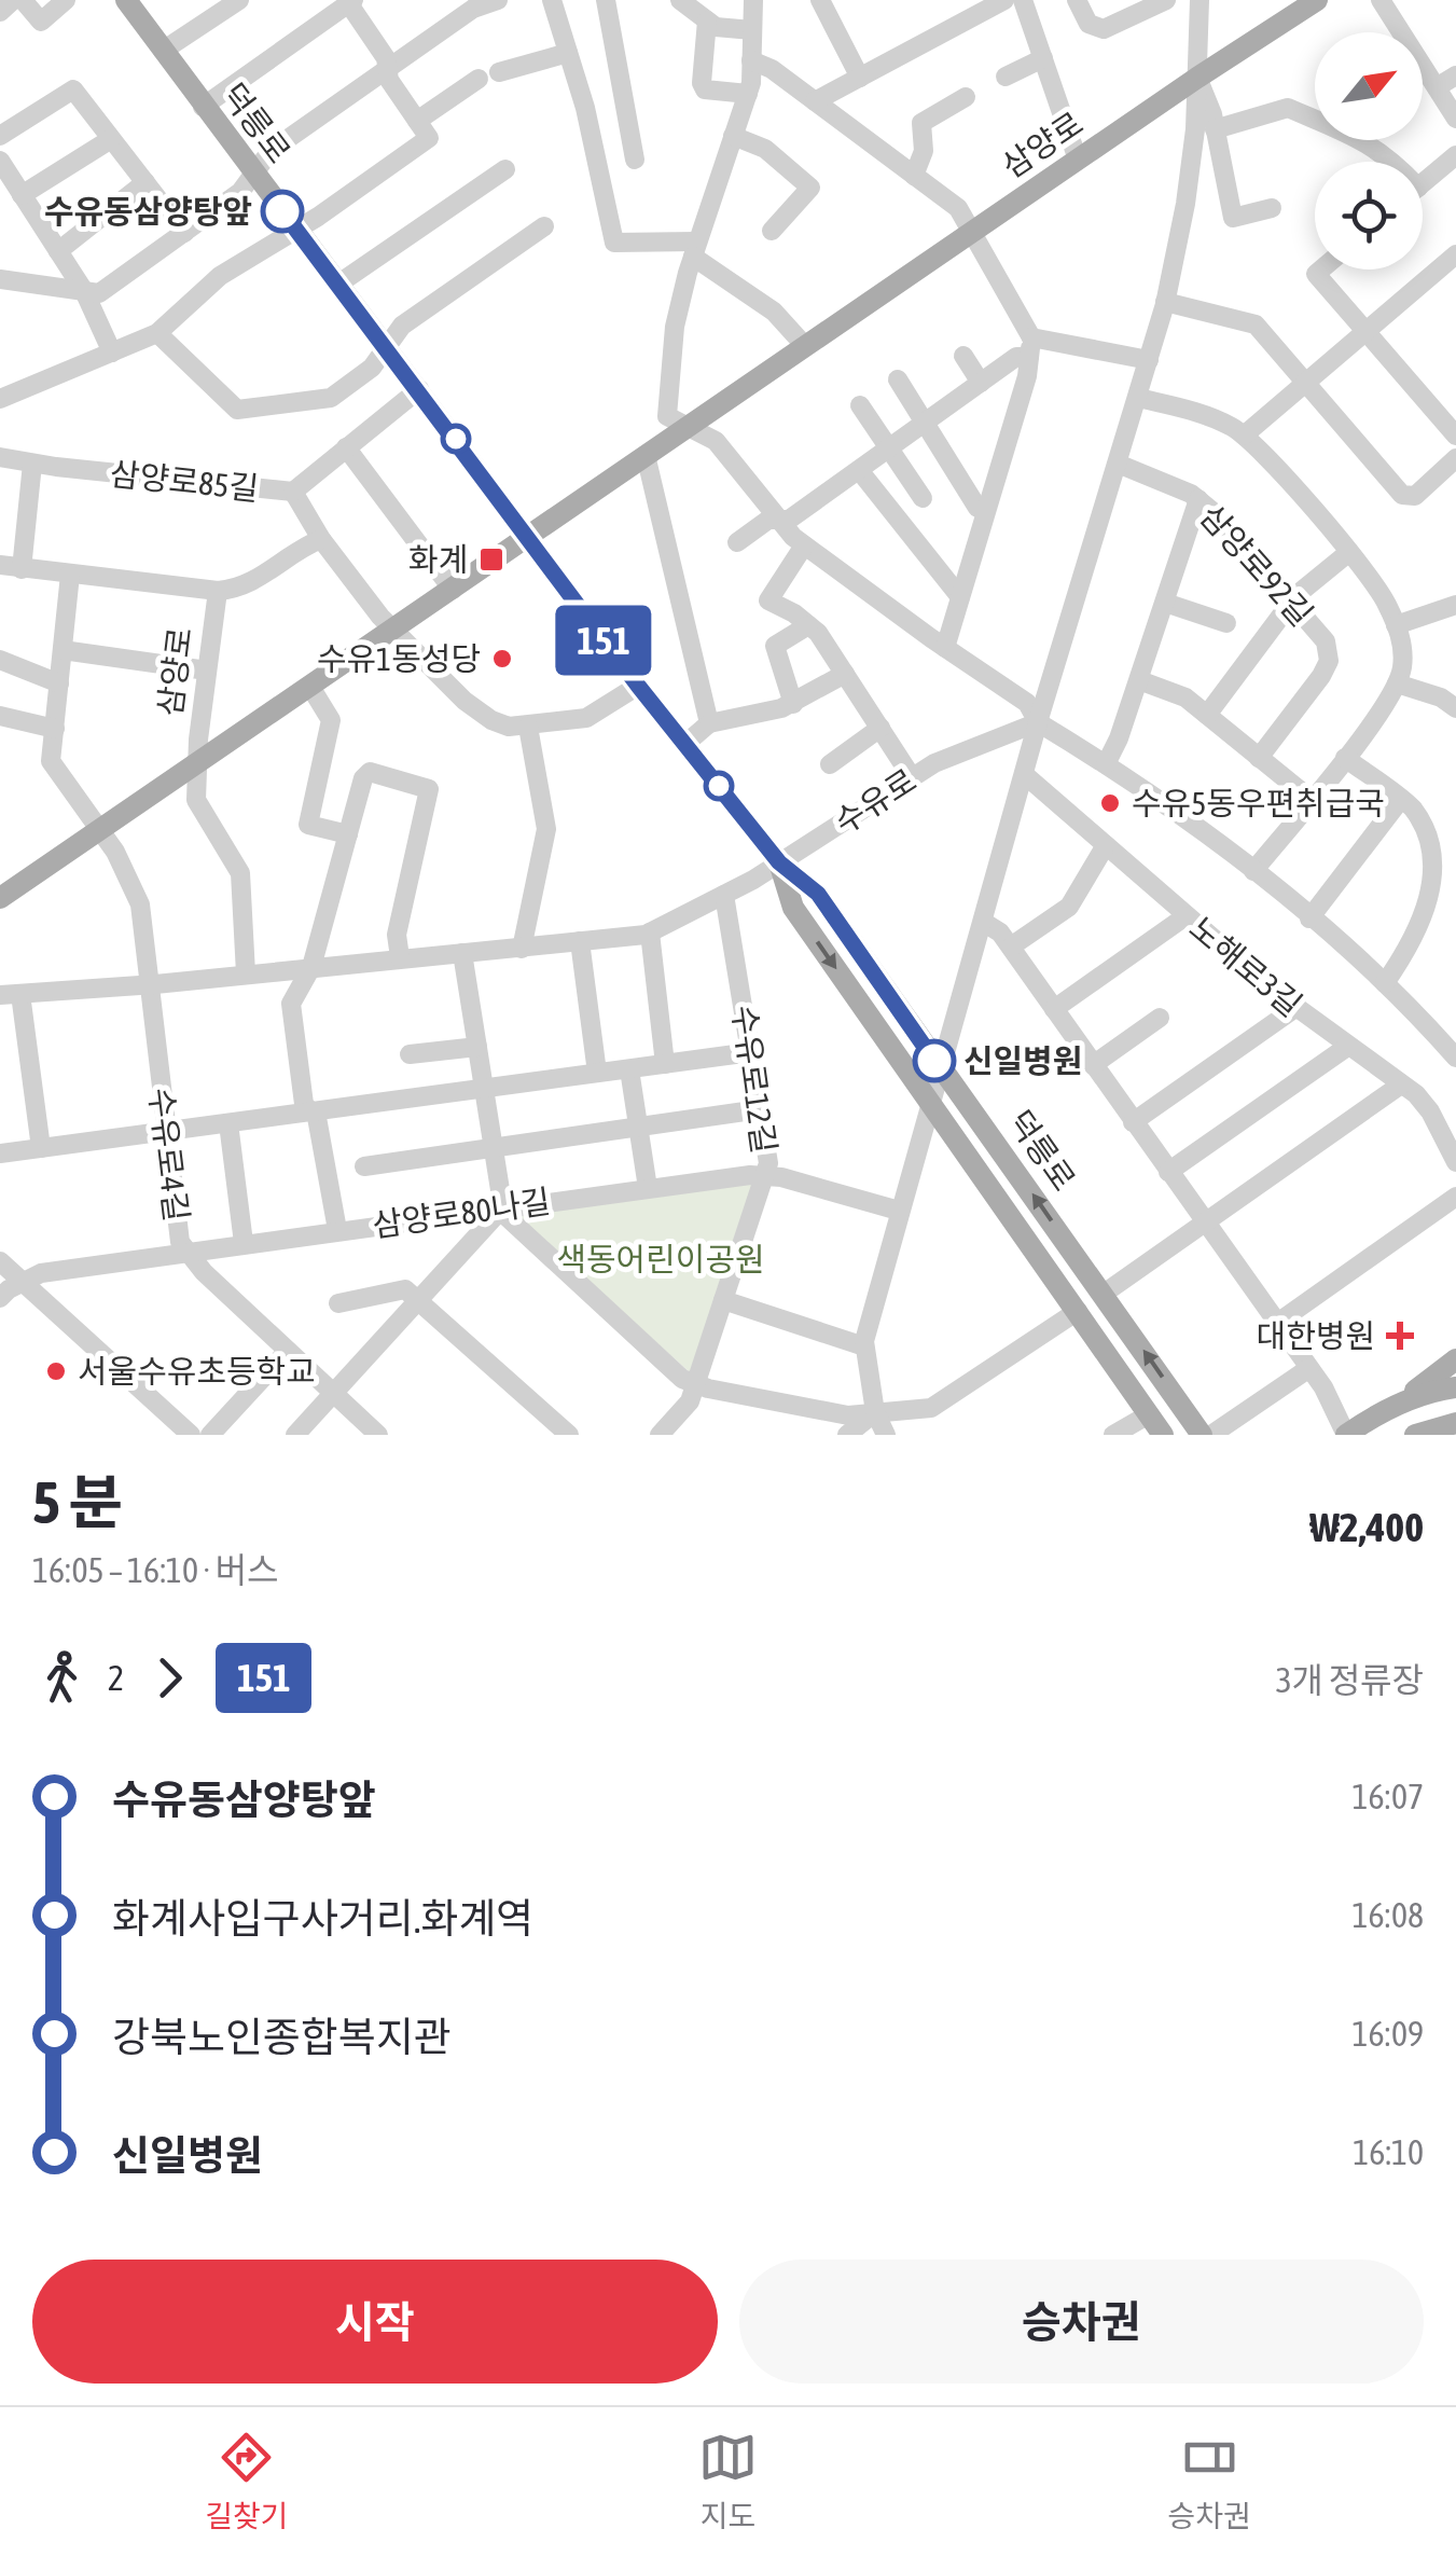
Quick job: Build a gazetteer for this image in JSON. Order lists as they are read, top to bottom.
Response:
{
  "streets": {
    "main road": ["덕릉로", "삼양로"],
    "street": [
      "삼양로85길",
      "삼양로92길",
      "수유로",
      "노해로3길",
      "수유로12길",
      "수유로4길",
      "삼양로80나길"
    ]
  },
  "crossings": [
    ["덕릉로", "삼양로"],
    ["덕릉로", "수유로"],
    ["삼양로", "삼양로85길"],
    ["삼양로", "수유로"],
    ["수유로", "수유로12길"],
    ["수유로", "수유로4길"],
    ["수유로12길", "삼양로80나길"],
    ["수유로4길", "삼양로80나길"]
  ],
  "parks": ["색동어린이공원"],
  "places": {
    "other": [
      "수유동삼양탕앞",
      "수유1동성당",
      "수유5동우편취급국",
      "신일병원",
      "서울수유초등학교"
    ],
    "transit": ["화계"],
    "health": ["대한병원"]
  },
  "lines": ["bus line 151"],
  "north": "top right",
  "page": {
    "on_map": "151",
    "heading": ["5 분", "16:05 – 16:10 · 버스", "₩2,400"],
    "legs": ["2", "151", "3개 정류장"],
    "list": [
      {
        "name": "수유동삼양탕앞",
        "value": "16:07"
      },
      {
        "name": "화계사입구사거리.화계역",
        "value": "16:08"
      },
      {
        "name": "강북노인종합복지관",
        "value": "16:09"
      },
      {
        "name": "신일병원",
        "value": "16:10"
      }
    ],
    "buttons": ["시작", "승차권"],
    "tabs": ["길찾기", "지도", "승차권"]
  }
}
